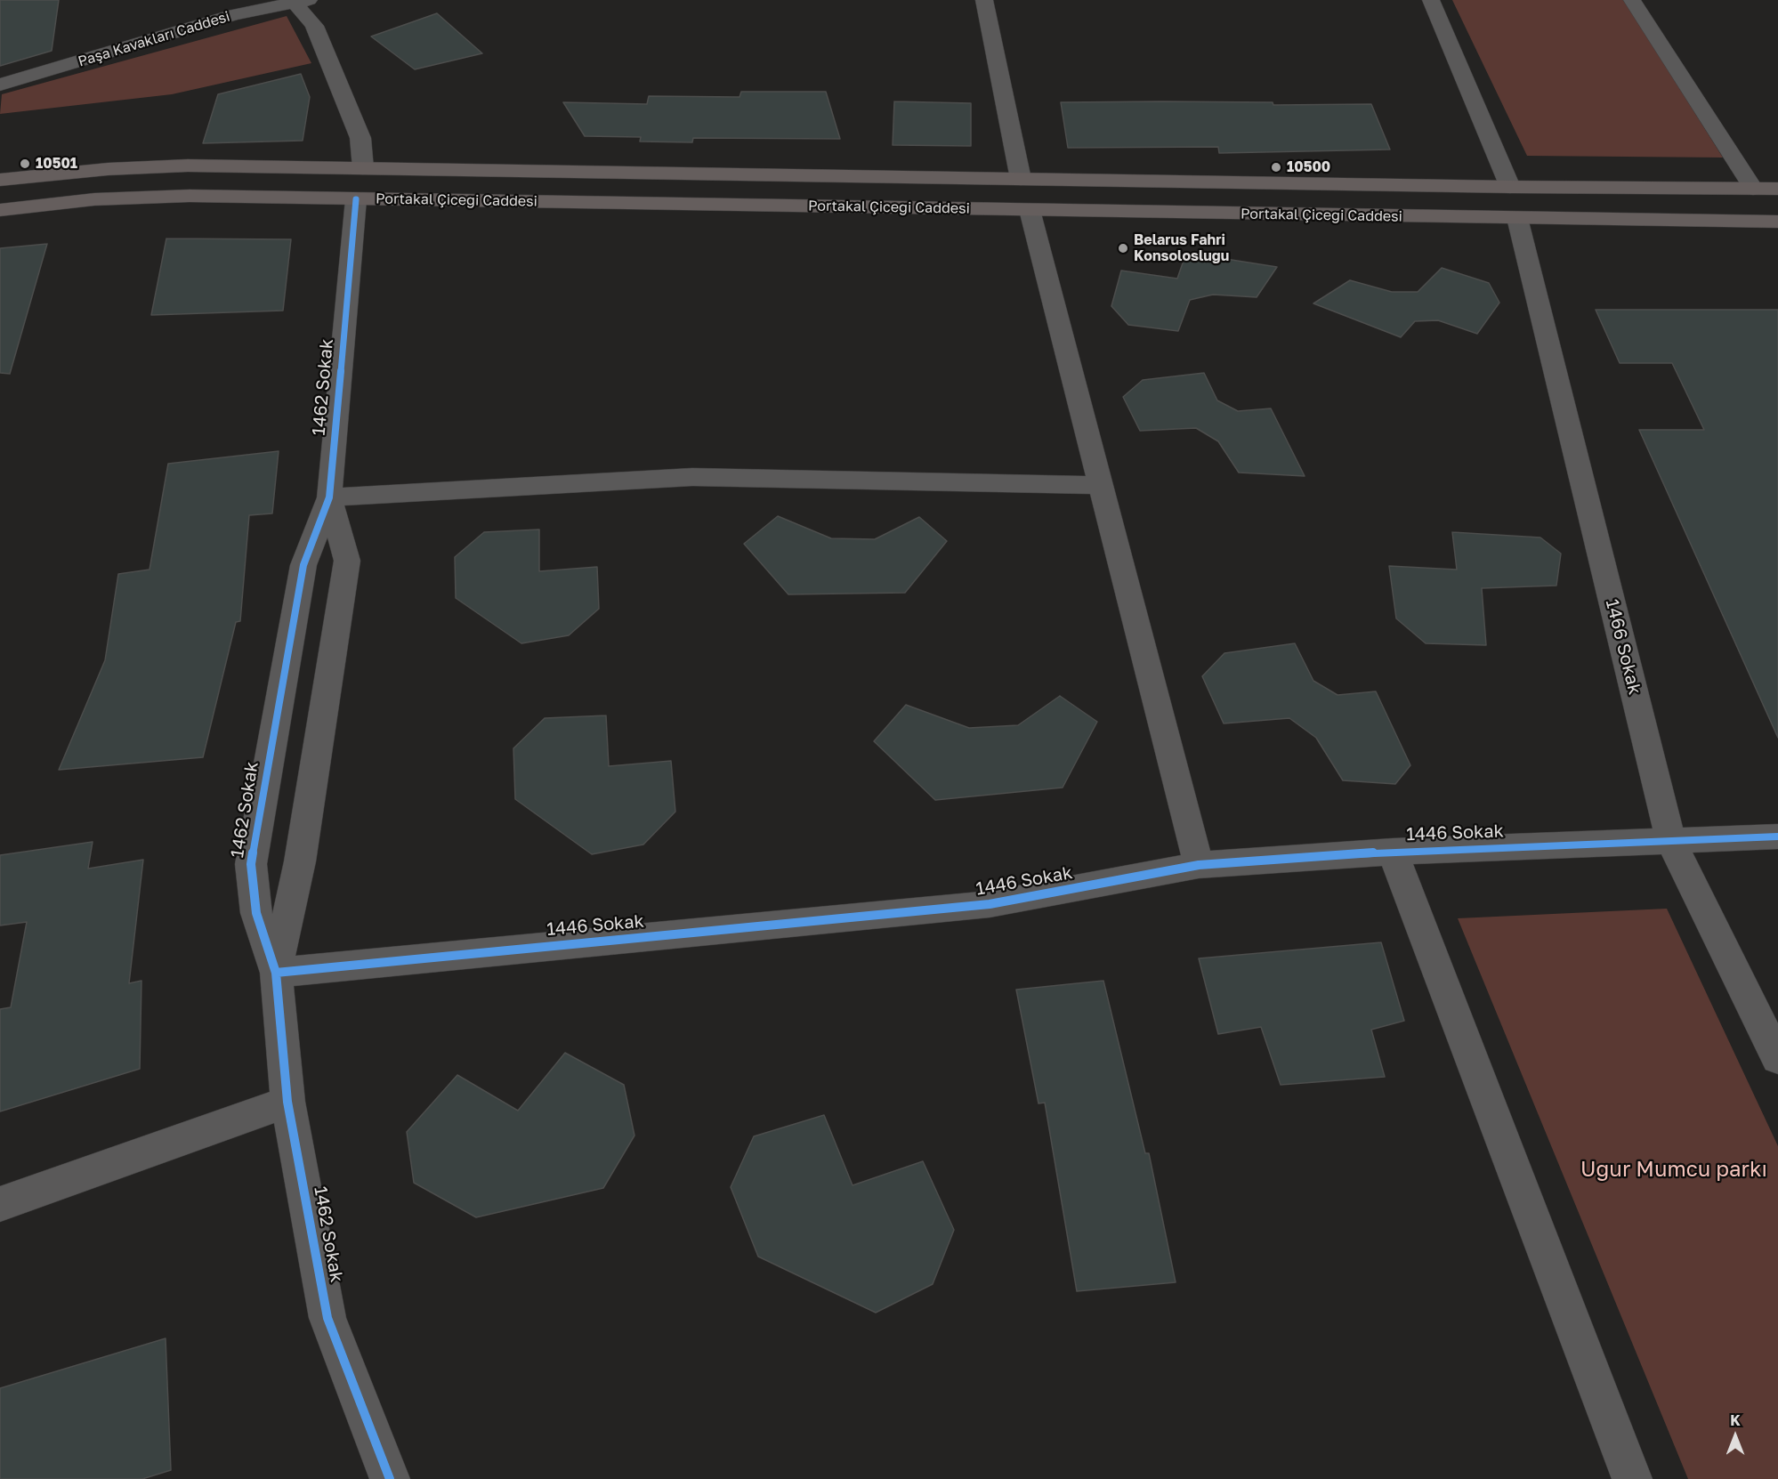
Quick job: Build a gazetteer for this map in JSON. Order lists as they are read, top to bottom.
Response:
{
  "streets": {
    "main road": ["Portakal Çiceği Caddesi"],
    "street": [
      "Paşa Kavakları Caddesi",
      "1462 Sokak",
      "1466 Sokak",
      "1446 Sokak"
    ]
  },
  "crossings": [
    ["Portakal Çiceği Caddesi", "1462 Sokak"],
    ["Portakal Çiceği Caddesi", "1466 Sokak"],
    ["1462 Sokak", "1446 Sokak"],
    ["1466 Sokak", "1446 Sokak"]
  ],
  "parks": ["Uğur Mumcu parkı"],
  "places": ["10501", "10500", "Belarus Fahri Konsolosluğu"],
  "north": "top"
}
